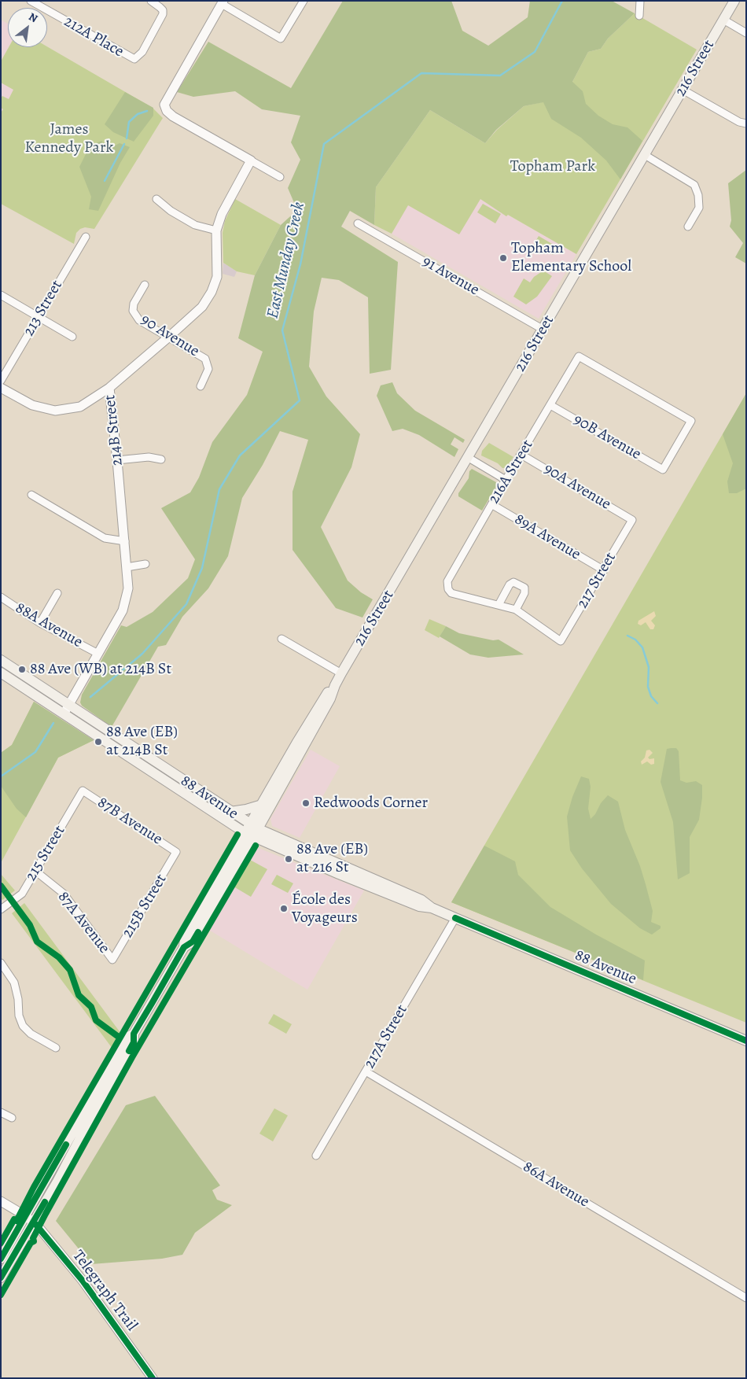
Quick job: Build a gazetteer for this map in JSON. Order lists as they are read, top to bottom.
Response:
{
  "streets": {
    "main road": ["216 Street", "88 Avenue"],
    "street": [
      "212A Place",
      "91 Avenue",
      "213 Street",
      "90 Avenue",
      "214B Street",
      "90B Avenue",
      "216A Street",
      "90A Avenue",
      "89A Avenue",
      "217 Street",
      "88A Avenue",
      "87B Avenue",
      "215 Street",
      "215B Street",
      "87A Avenue",
      "217A Street",
      "86A Avenue",
      "Telegraph Trail"
    ]
  },
  "crossings": [
    ["216 Street", "91 Avenue"],
    ["216 Street", "88 Avenue"],
    ["216 Street", "Telegraph Trail"],
    ["90 Avenue", "214B Street"],
    ["214B Street", "88A Avenue"],
    ["214B Street", "88 Avenue"],
    ["90B Avenue", "216A Street"],
    ["216A Street", "90A Avenue"],
    ["216A Street", "89A Avenue"],
    ["90A Avenue", "217 Street"],
    ["89A Avenue", "217 Street"],
    ["88 Avenue", "217A Street"],
    ["87B Avenue", "215 Street"],
    ["87B Avenue", "215B Street"],
    ["215 Street", "87A Avenue"],
    ["215B Street", "87A Avenue"],
    ["217A Street", "86A Avenue"]
  ],
  "water": ["East Munday Creek"],
  "parks": ["James Kennedy Park", "Topham Park"],
  "places": [
    "Topham Elementary School",
    "88 Ave (WB) at 214B St",
    "88 Ave (EB) at 214B St",
    "Redwoods Corner",
    "88 Ave (EB) at 216 St",
    "École des Voyageurs"
  ],
  "north": "top right"
}
